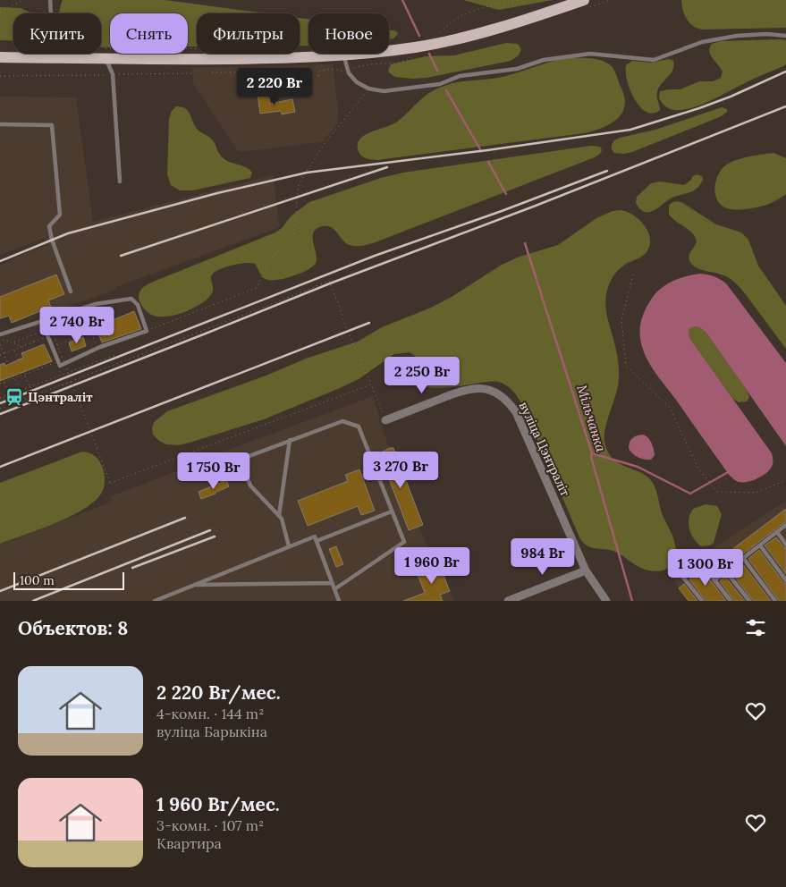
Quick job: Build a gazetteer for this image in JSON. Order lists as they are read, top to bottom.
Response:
{
  "streets": {
    "street": ["вуліца Цэнтраліт"]
  },
  "water": ["Мільчанка"],
  "places": {
    "station": ["Цэнтраліт"]
  },
  "scale_bar": "100 m",
  "page": {
    "chip": [
      "Купить",
      "Снять",
      "Фильтры",
      "Новое"
    ],
    "price": [
      "2 220 Br",
      "2 740 Br",
      "2 250 Br",
      "3 270 Br",
      "1 750 Br",
      "984 Br",
      "1 960 Br",
      "1 300 Br"
    ],
    "scale": "100 m",
    "heading": "Объектов: 8",
    "list": [
      {
        "name": "2 220 Br/мес.",
        "note": "4-комн. · 144 m² · вуліца Барыкіна"
      },
      {
        "name": "1 960 Br/мес.",
        "note": "3-комн. · 107 m² · Квартира"
      }
    ]
  }
}
